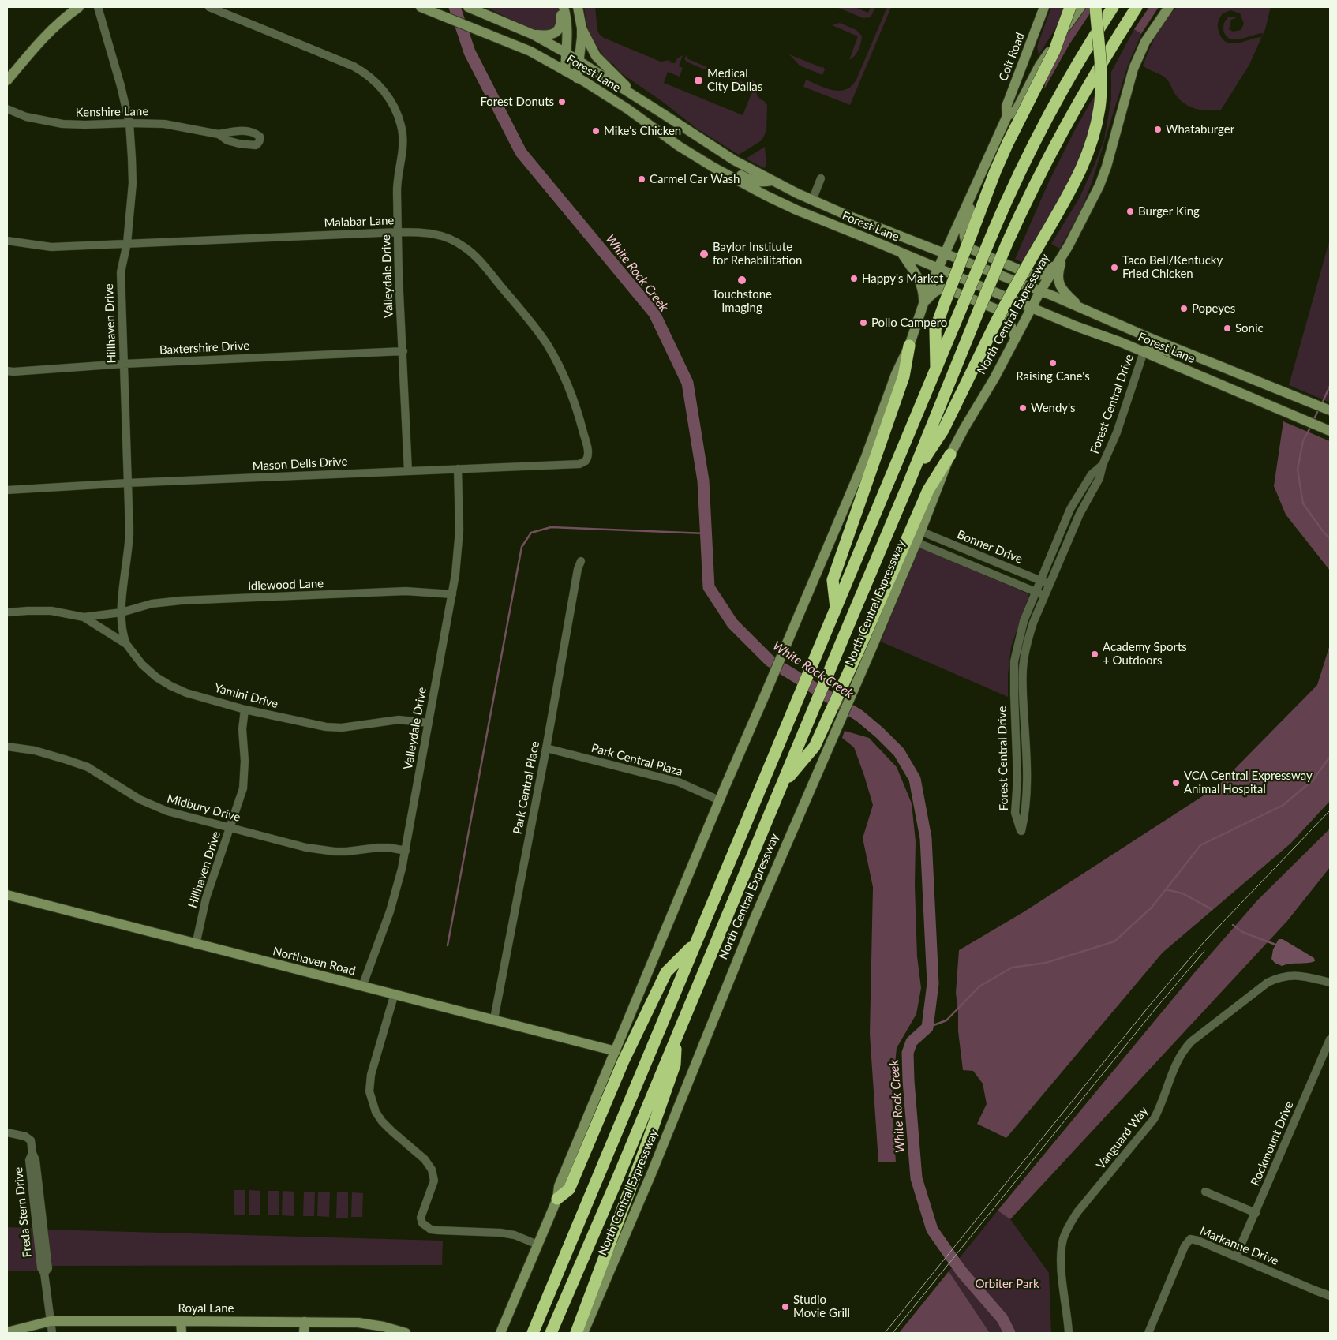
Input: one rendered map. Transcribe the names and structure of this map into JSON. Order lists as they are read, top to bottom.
{
  "streets": {
    "highway": ["North Central Expressway"],
    "main road": [
      "Coit Road",
      "Forest Lane",
      "Northaven Road",
      "Royal Lane"
    ],
    "street": [
      "Kenshire Lane",
      "Malabar Lane",
      "Valleydale Drive",
      "Hillhaven Drive",
      "Baxtershire Drive",
      "Forest Central Drive",
      "Mason Dells Drive",
      "Bonner Drive",
      "Idlewood Lane",
      "Yamini Drive",
      "Park Central Plaza",
      "Park Central Place",
      "Midbury Drive",
      "Vanguard Way",
      "Rockmount Drive",
      "Freda Stern Drive",
      "Markanne Drive"
    ]
  },
  "crossings": [
    ["Forest Lane", "North Central Expressway"],
    ["Forest Lane", "Forest Central Drive"],
    ["Kenshire Lane", "Hillhaven Drive"],
    ["Malabar Lane", "Valleydale Drive"],
    ["Malabar Lane", "Hillhaven Drive"],
    ["Malabar Lane", "Mason Dells Drive"],
    ["Valleydale Drive", "Baxtershire Drive"],
    ["Valleydale Drive", "Mason Dells Drive"],
    ["Valleydale Drive", "Idlewood Lane"],
    ["Valleydale Drive", "Yamini Drive"],
    ["Valleydale Drive", "Midbury Drive"],
    ["Valleydale Drive", "Northaven Road"],
    ["North Central Expressway", "Bonner Drive"],
    ["Hillhaven Drive", "Baxtershire Drive"],
    ["Hillhaven Drive", "Mason Dells Drive"],
    ["Hillhaven Drive", "Idlewood Lane"],
    ["Hillhaven Drive", "Yamini Drive"],
    ["Hillhaven Drive", "Midbury Drive"],
    ["Hillhaven Drive", "Northaven Road"],
    ["Forest Central Drive", "Bonner Drive"],
    ["Idlewood Lane", "Yamini Drive"],
    ["Park Central Plaza", "Park Central Place"],
    ["Park Central Place", "Northaven Road"],
    ["Rockmount Drive", "Markanne Drive"],
    ["Freda Stern Drive", "Royal Lane"]
  ],
  "water": ["White Rock Creek"],
  "parks": ["Orbiter Park"],
  "places": [
    "Medical City Dallas",
    "Forest Donuts",
    "Whataburger",
    "Mike's Chicken",
    "Carmel Car Wash",
    "Burger King",
    "Baylor Institute for Rehabilitation",
    "Taco Bell/Kentucky Fried Chicken",
    "Happy's Market",
    "Touchstone Imaging",
    "Popeyes",
    "Pollo Campero",
    "Sonic",
    "Raising Cane's",
    "Wendy's",
    "Academy Sports + Outdoors",
    "VCA Central Expressway Animal Hospital",
    "Studio Movie Grill"
  ]
}
